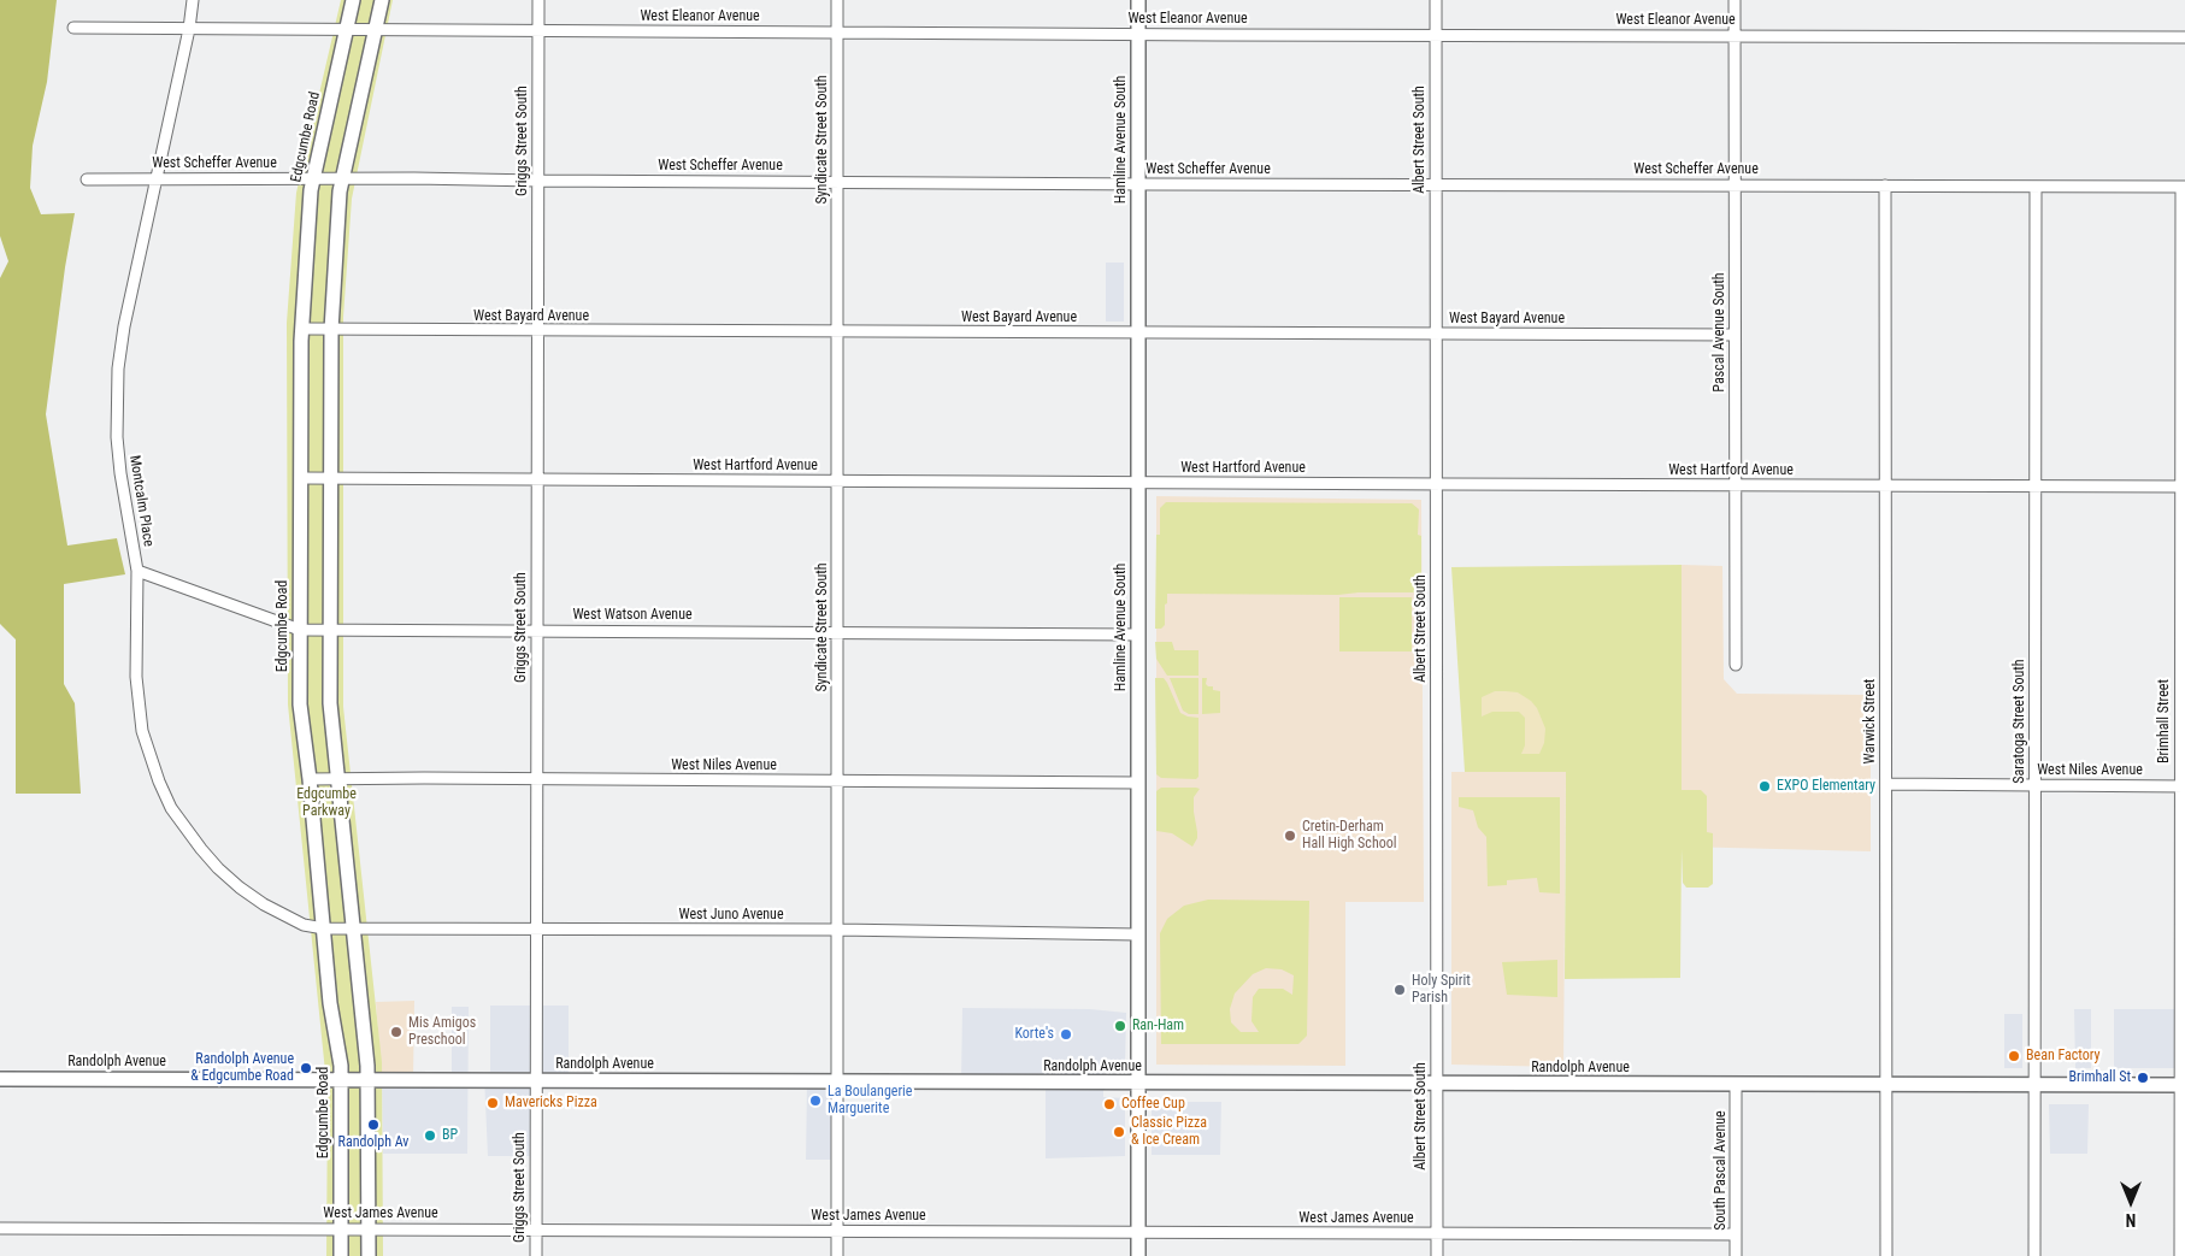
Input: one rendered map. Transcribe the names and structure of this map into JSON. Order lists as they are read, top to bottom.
{
  "streets": {
    "street": [
      "West Eleanor Avenue",
      "Edgcumbe Road",
      "Syndicate Street South",
      "Hamline Avenue South",
      "Albert Street South",
      "Griggs Street South",
      "West Scheffer Avenue",
      "West Bayard Avenue",
      "Pascal Avenue South",
      "West Hartford Avenue",
      "Montcalm Place",
      "West Watson Avenue",
      "Warwick Street",
      "Saratoga Street South",
      "Brimhall Street",
      "West Niles Avenue",
      "West Juno Avenue",
      "Randolph Avenue",
      "South Pascal Avenue",
      "West James Avenue"
    ]
  },
  "crossings": [
    ["West Eleanor Avenue", "Edgcumbe Road"],
    ["West Eleanor Avenue", "Syndicate Street South"],
    ["West Eleanor Avenue", "Hamline Avenue South"],
    ["West Eleanor Avenue", "Albert Street South"],
    ["West Eleanor Avenue", "Griggs Street South"],
    ["West Eleanor Avenue", "Pascal Avenue South"],
    ["West Eleanor Avenue", "Montcalm Place"],
    ["Edgcumbe Road", "West Scheffer Avenue"],
    ["Edgcumbe Road", "West Bayard Avenue"],
    ["Edgcumbe Road", "West Hartford Avenue"],
    ["Edgcumbe Road", "Montcalm Place"],
    ["Edgcumbe Road", "West Watson Avenue"],
    ["Edgcumbe Road", "West Niles Avenue"],
    ["Edgcumbe Road", "West Juno Avenue"],
    ["Edgcumbe Road", "Randolph Avenue"],
    ["Edgcumbe Road", "West James Avenue"],
    ["Syndicate Street South", "West Scheffer Avenue"],
    ["Syndicate Street South", "West Bayard Avenue"],
    ["Syndicate Street South", "West Hartford Avenue"],
    ["Syndicate Street South", "West Watson Avenue"],
    ["Syndicate Street South", "West Niles Avenue"],
    ["Syndicate Street South", "West Juno Avenue"],
    ["Syndicate Street South", "Randolph Avenue"],
    ["Syndicate Street South", "West James Avenue"],
    ["Hamline Avenue South", "West Scheffer Avenue"],
    ["Hamline Avenue South", "West Bayard Avenue"],
    ["Hamline Avenue South", "West Hartford Avenue"],
    ["Hamline Avenue South", "West Watson Avenue"],
    ["Hamline Avenue South", "West Niles Avenue"],
    ["Hamline Avenue South", "West Juno Avenue"],
    ["Hamline Avenue South", "Randolph Avenue"],
    ["Hamline Avenue South", "West James Avenue"],
    ["Albert Street South", "West Scheffer Avenue"],
    ["Albert Street South", "West Bayard Avenue"],
    ["Albert Street South", "West Hartford Avenue"],
    ["Albert Street South", "Randolph Avenue"],
    ["Albert Street South", "West James Avenue"],
    ["Griggs Street South", "West Scheffer Avenue"],
    ["Griggs Street South", "West Bayard Avenue"],
    ["Griggs Street South", "West Hartford Avenue"],
    ["Griggs Street South", "West Watson Avenue"],
    ["Griggs Street South", "West Niles Avenue"],
    ["Griggs Street South", "West Juno Avenue"],
    ["Griggs Street South", "Randolph Avenue"],
    ["Griggs Street South", "West James Avenue"],
    ["West Scheffer Avenue", "Pascal Avenue South"],
    ["West Scheffer Avenue", "Montcalm Place"],
    ["West Scheffer Avenue", "Warwick Street"],
    ["West Scheffer Avenue", "Saratoga Street South"],
    ["West Scheffer Avenue", "Brimhall Street"],
    ["West Bayard Avenue", "Pascal Avenue South"],
    ["Pascal Avenue South", "West Hartford Avenue"],
    ["West Hartford Avenue", "Warwick Street"],
    ["West Hartford Avenue", "Saratoga Street South"],
    ["West Hartford Avenue", "Brimhall Street"],
    ["Montcalm Place", "West Watson Avenue"],
    ["Montcalm Place", "West Juno Avenue"],
    ["Warwick Street", "West Niles Avenue"],
    ["Warwick Street", "Randolph Avenue"],
    ["Saratoga Street South", "West Niles Avenue"],
    ["Saratoga Street South", "Randolph Avenue"],
    ["Brimhall Street", "West Niles Avenue"],
    ["Brimhall Street", "Randolph Avenue"],
    ["Randolph Avenue", "South Pascal Avenue"],
    ["South Pascal Avenue", "West James Avenue"]
  ],
  "parks": ["Edgcumbe Parkway"],
  "places": [
    "EXPO Elementary",
    "Cretin-Derham Hall High School",
    "Holy Spirit Parish",
    "Ran-Ham",
    "Mis Amigos Preschool",
    "Korte's",
    "Bean Factory",
    "Randolph Avenue & Edgcumbe Road",
    "Brimhall St",
    "La Boulangerie Marguerite",
    "Mavericks Pizza",
    "Coffee Cup",
    "Randolph Av",
    "Classic Pizza & Ice Cream",
    "BP"
  ],
  "north": "bottom"
}
